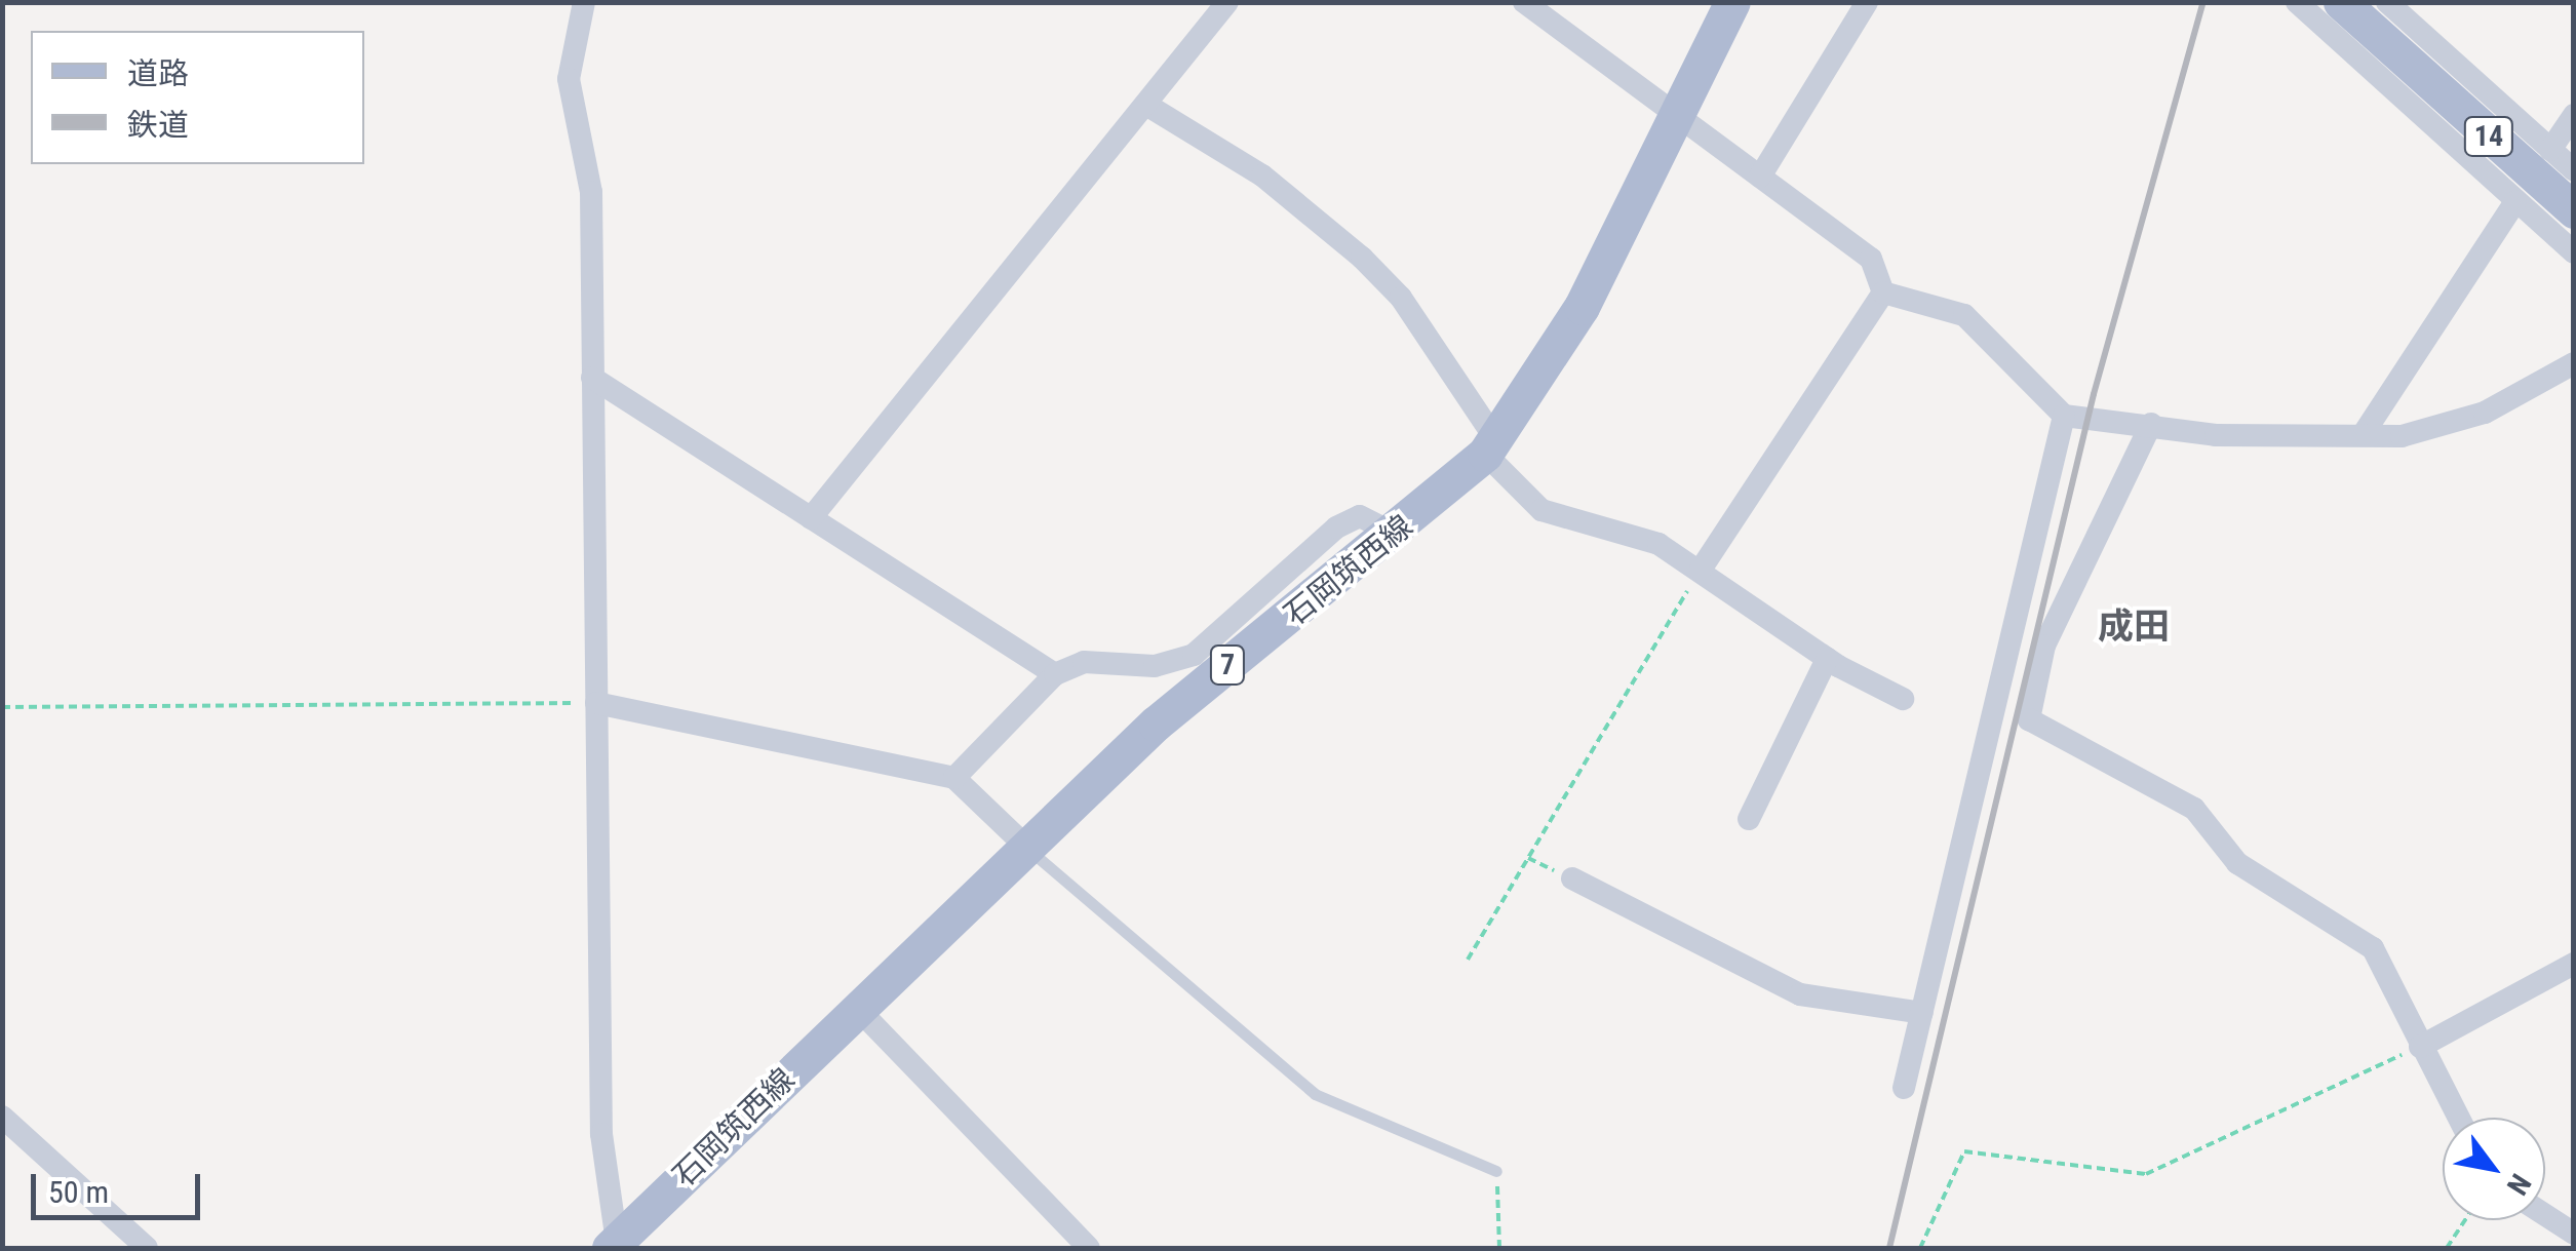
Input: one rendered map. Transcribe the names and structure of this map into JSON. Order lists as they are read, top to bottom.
{
  "streets": {
    "main road": ["14", "石岡筑西線", "7"]
  },
  "districts": ["成田"],
  "legend": ["道路", "鉄道"],
  "scale_bar": "50 m",
  "north": "bottom right"
}
